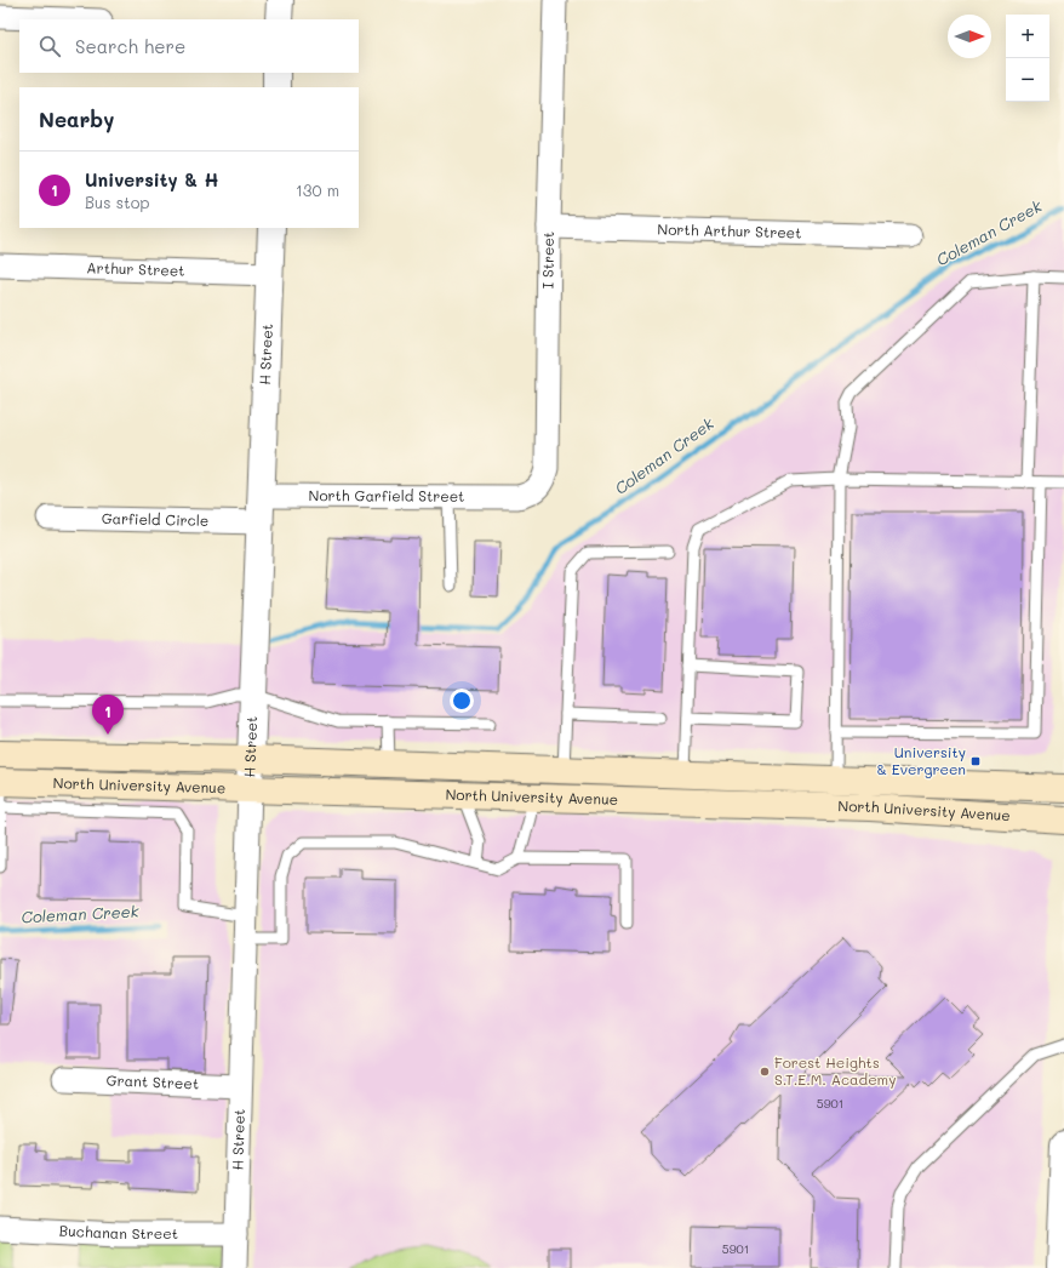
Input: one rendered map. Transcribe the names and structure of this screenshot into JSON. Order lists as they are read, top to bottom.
{
  "streets": {
    "main road": ["North University Avenue"],
    "street": [
      "North Arthur Street",
      "I Street",
      "Arthur Street",
      "H Street",
      "North Garfield Street",
      "Garfield Circle",
      "Grant Street",
      "Buchanan Street"
    ]
  },
  "crossings": [
    ["North Arthur Street", "I Street"],
    ["I Street", "North Garfield Street"],
    ["Arthur Street", "H Street"],
    ["H Street", "North Garfield Street"],
    ["H Street", "Garfield Circle"],
    ["H Street", "North University Avenue"],
    ["H Street", "Grant Street"],
    ["H Street", "Buchanan Street"]
  ],
  "water": ["Coleman Creek"],
  "places": {
    "transit": ["University & Evergreen"],
    "other": ["Forest Heights S.T.E.M. Academy"]
  },
  "house_numbers": ["5901", "5901"],
  "north": "right",
  "page": {
    "map_buttons": ["+", "−"],
    "search": "Search here",
    "heading": "Nearby",
    "list": [
      {
        "mark": "1",
        "name": "University & H",
        "note": "Bus stop",
        "value": "130 m"
      }
    ],
    "pins": "1"
  }
}
